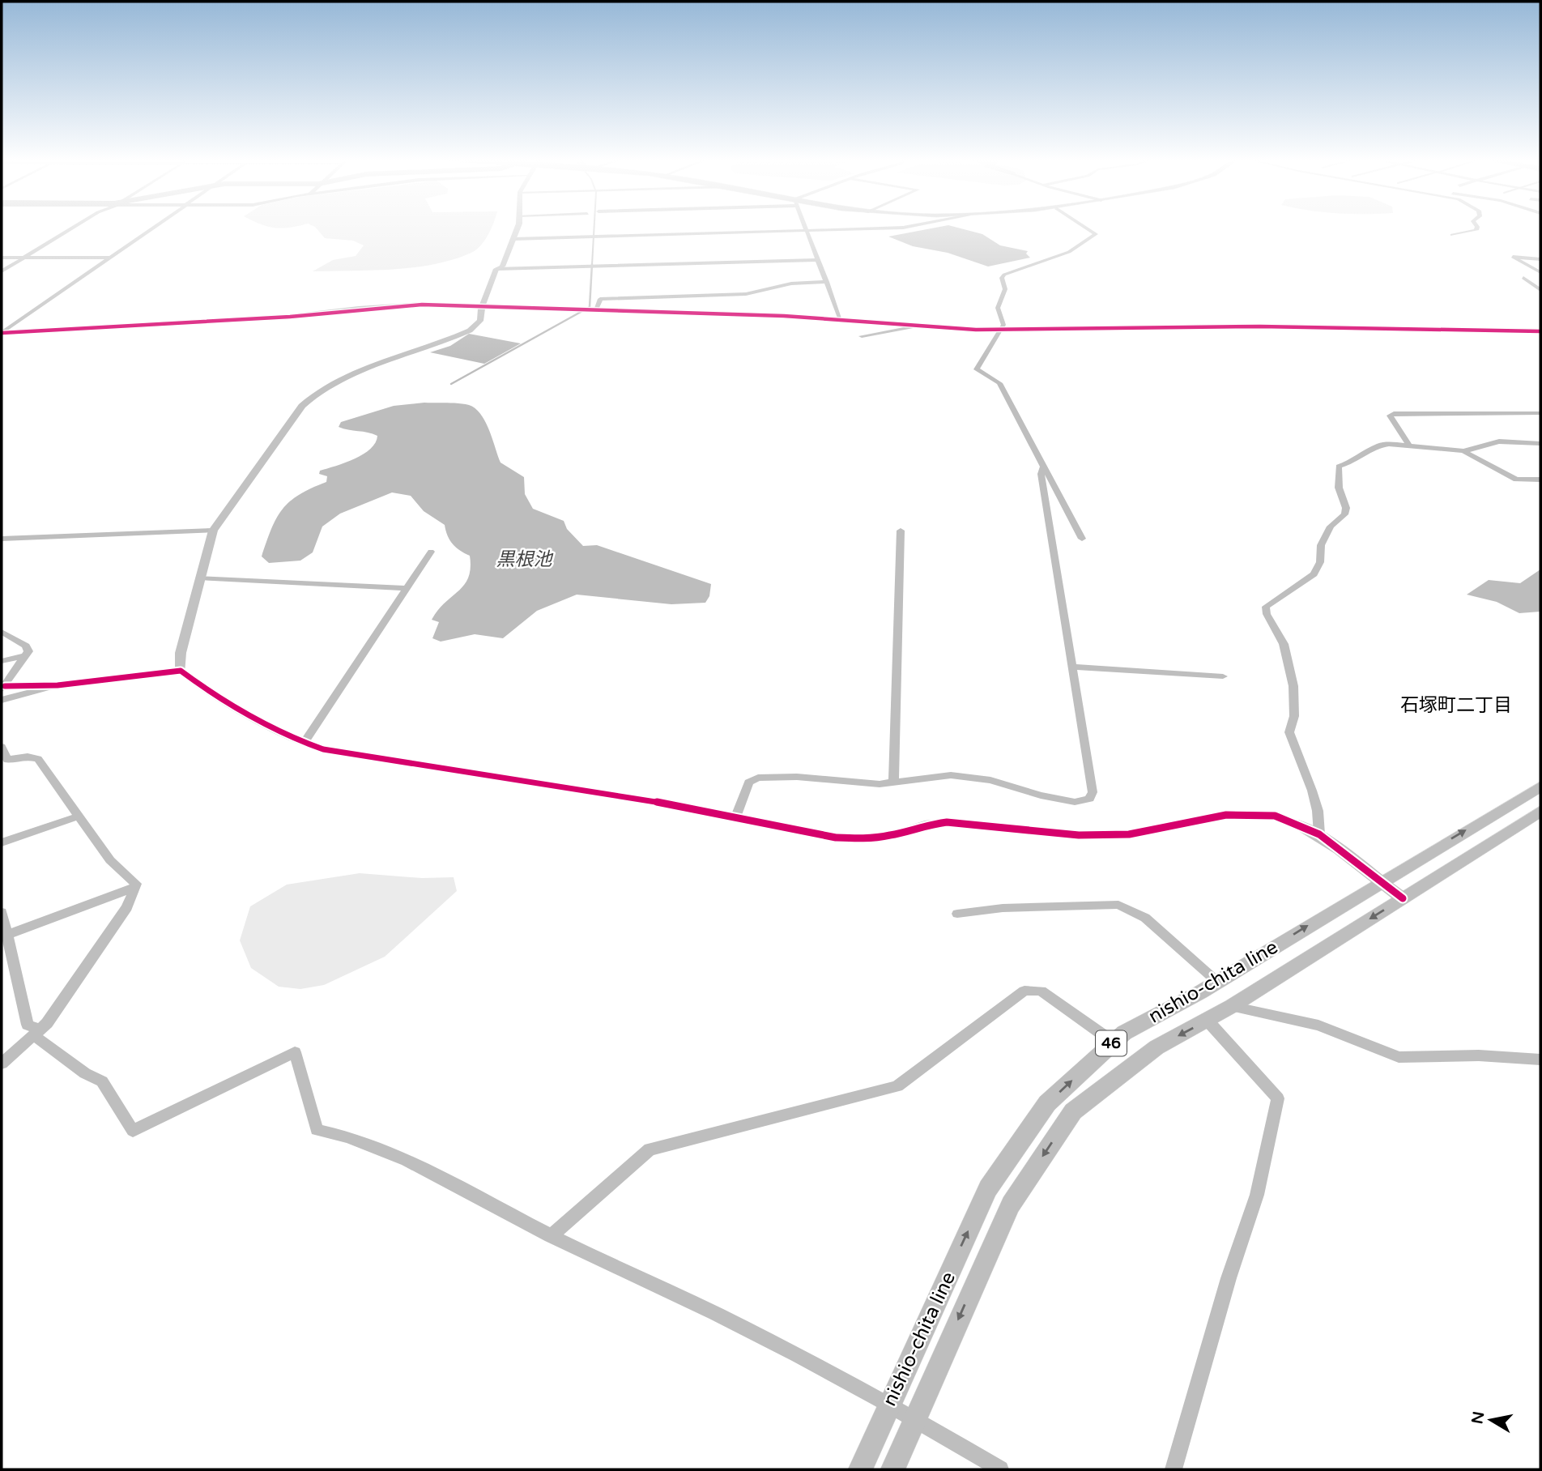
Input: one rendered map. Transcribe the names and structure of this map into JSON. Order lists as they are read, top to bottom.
{
  "streets": {
    "main road": ["nishio-chita line", "46"]
  },
  "districts": ["石塚町二丁目"],
  "water": ["黒根池"],
  "north": "left"
}
